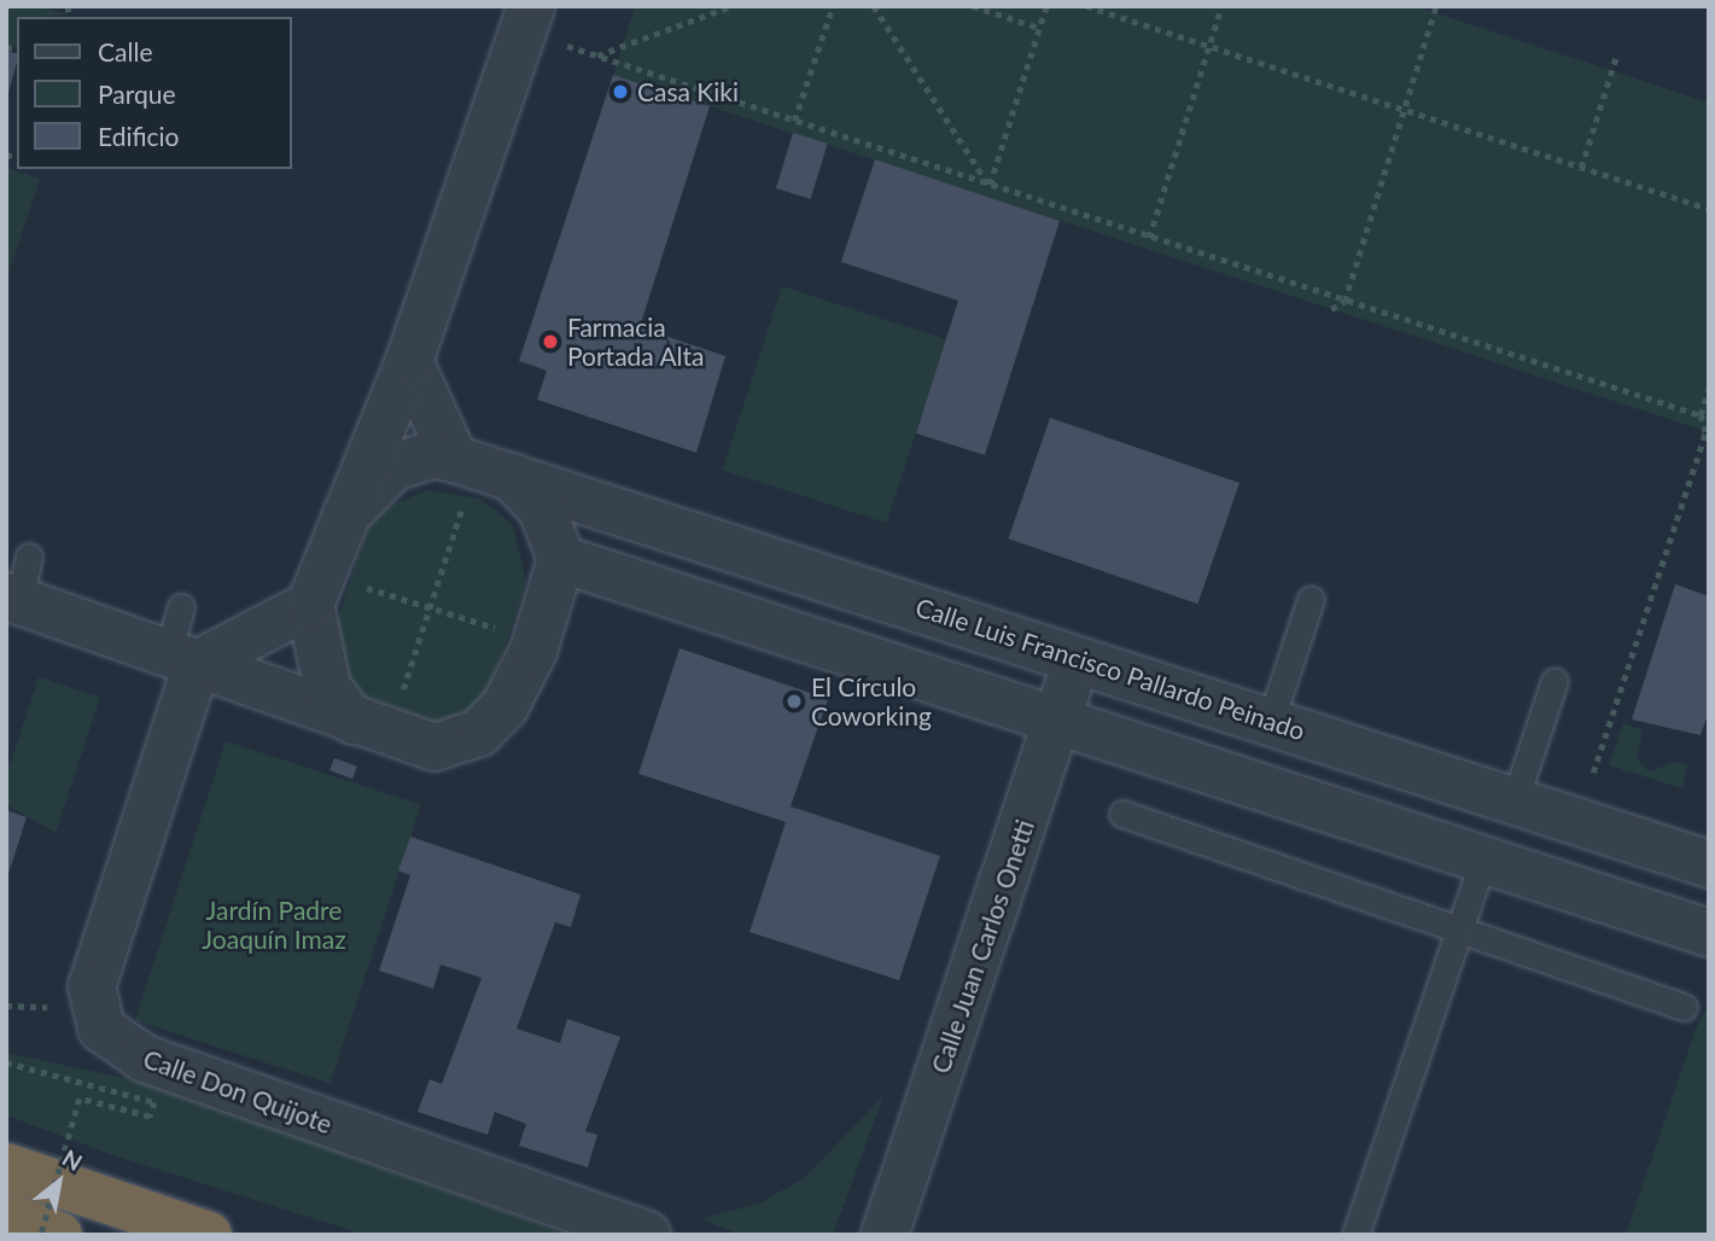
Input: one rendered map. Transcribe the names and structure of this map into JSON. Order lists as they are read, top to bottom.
{
  "streets": {
    "street": ["Calle Luis Francisco Pallardo Peinado", "Calle Juan Carlos Onetti", "Calle Don Quijote"]
  },
  "crossings": [
    ["Calle Luis Francisco Pallardo Peinado", "Calle Juan Carlos Onetti"]
  ],
  "parks": ["Jardín Padre Joaquín Imaz"],
  "places": ["Casa Kiki", "Farmacia Portada Alta", "El Círculo Coworking"],
  "legend": ["Calle", "Parque", "Edificio"],
  "north": "top right"
}
